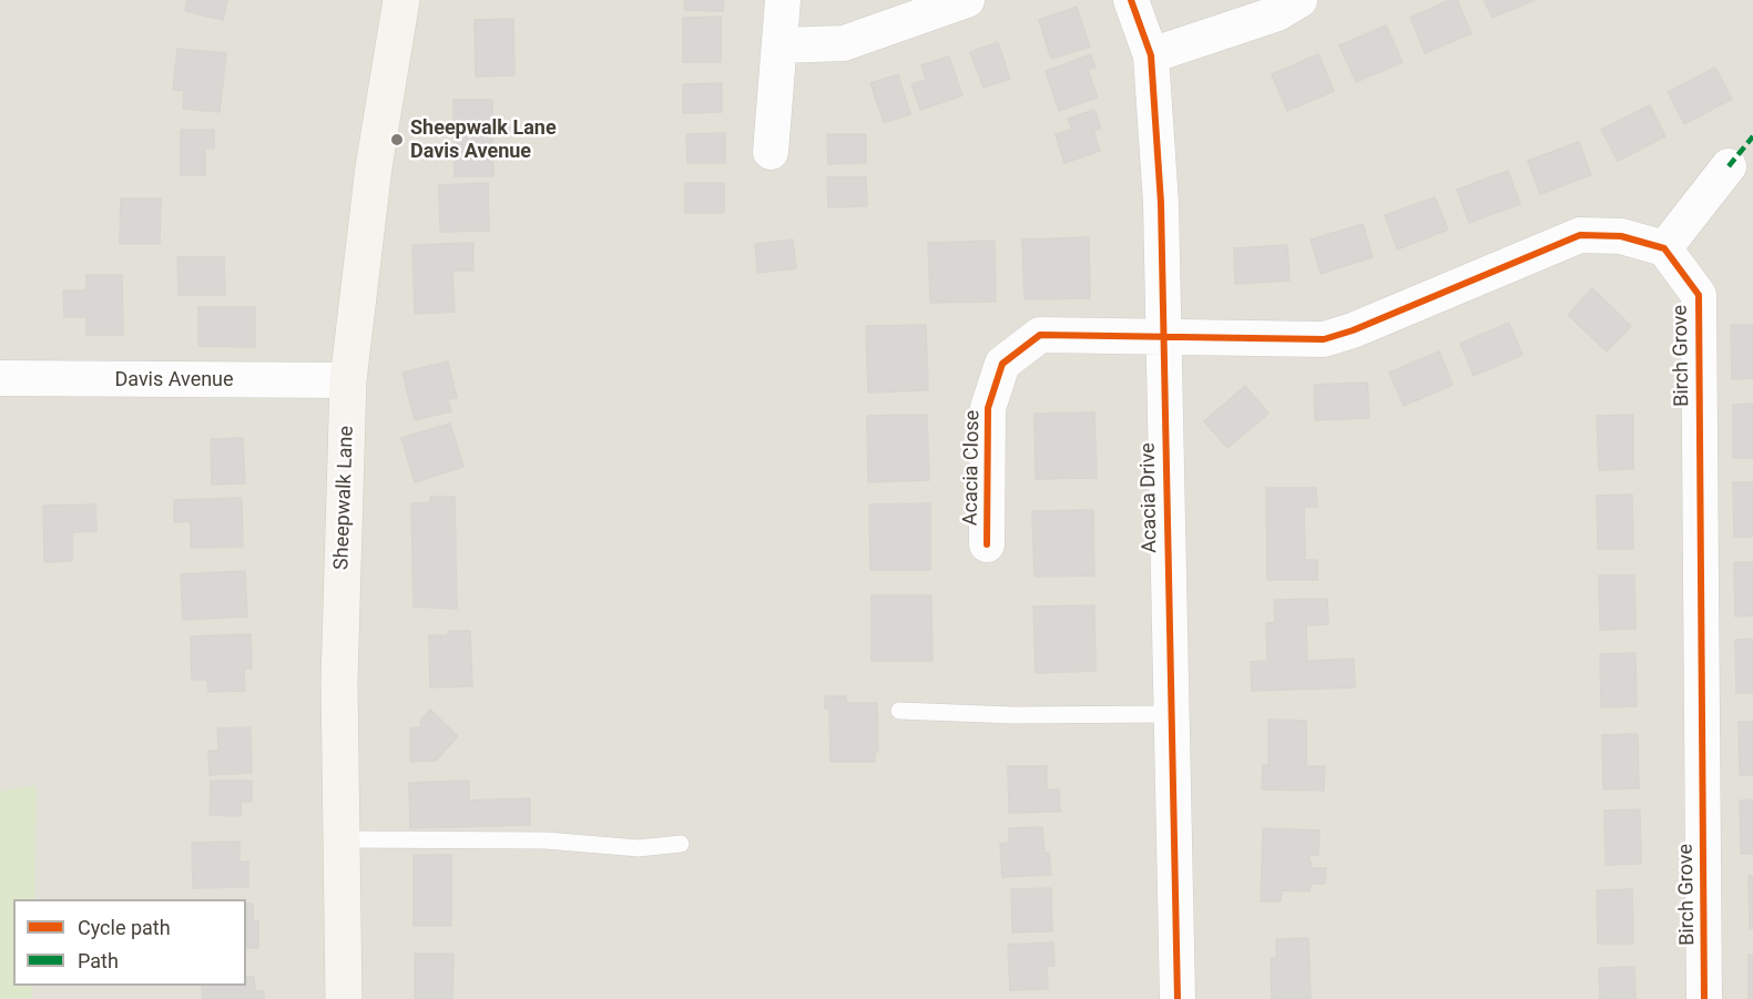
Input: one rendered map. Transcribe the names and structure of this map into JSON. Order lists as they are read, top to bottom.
{
  "streets": {
    "main road": ["Sheepwalk Lane"],
    "street": [
      "Birch Grove",
      "Davis Avenue",
      "Acacia Close",
      "Acacia Drive"
    ]
  },
  "crossings": [
    ["Davis Avenue", "Sheepwalk Lane"],
    ["Acacia Close", "Acacia Drive"]
  ],
  "places": ["Sheepwalk Lane Davis Avenue"],
  "legend": ["Cycle path", "Path"]
}
